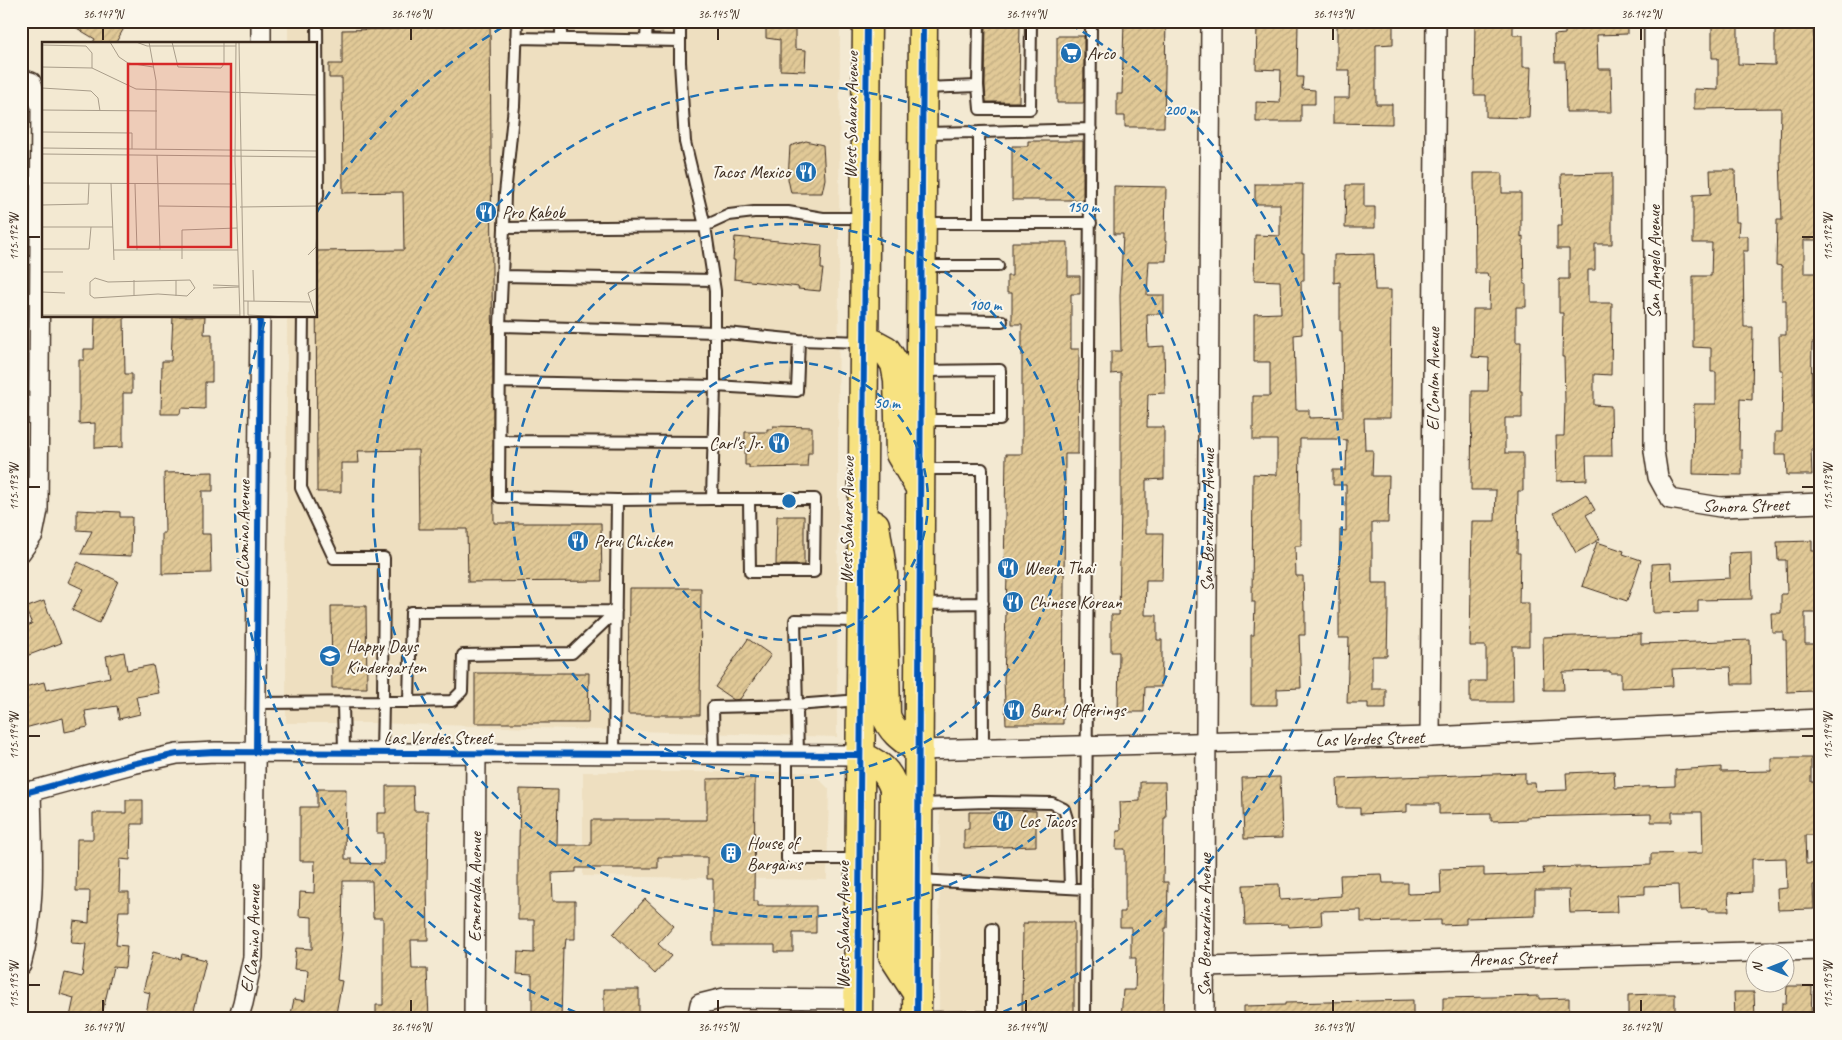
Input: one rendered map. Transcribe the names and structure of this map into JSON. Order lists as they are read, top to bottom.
{
  "streets": {
    "main road": ["West Sahara Avenue"],
    "street": [
      "San Angelo Avenue",
      "El Conlon Avenue",
      "Sonora Street",
      "San Bernardino Avenue",
      "El Camino Avenue",
      "Las Verdes Street",
      "Esmeralda Avenue",
      "Arenas Street"
    ]
  },
  "crossings": [
    ["West Sahara Avenue", "Las Verdes Street"],
    ["San Angelo Avenue", "Sonora Street"],
    ["El Conlon Avenue", "Las Verdes Street"],
    ["San Bernardino Avenue", "Las Verdes Street"],
    ["San Bernardino Avenue", "Arenas Street"],
    ["El Camino Avenue", "Las Verdes Street"],
    ["Las Verdes Street", "Esmeralda Avenue"]
  ],
  "places": {
    "supermarket": ["Arco"],
    "restaurant": [
      "Tacos Mexico",
      "Pro Kabob",
      "Carl's Jr.",
      "Peru Chicken",
      "Weera Thai",
      "Chinese Korean",
      "Burnt Offerings",
      "Los Tacos"
    ],
    "school or university": ["Happy Days Kindergarten"],
    "building": ["House of Bargains"]
  },
  "north": "left",
  "coordinates": [
    "36.147°N",
    "36.146°N",
    "36.145°N",
    "36.144°N",
    "36.143°N",
    "36.142°N",
    "115.192°W",
    "115.193°W",
    "115.194°W",
    "115.195°W"
  ],
  "rings": [
    "200 m",
    "150 m",
    "100 m",
    "50 m"
  ]
}
